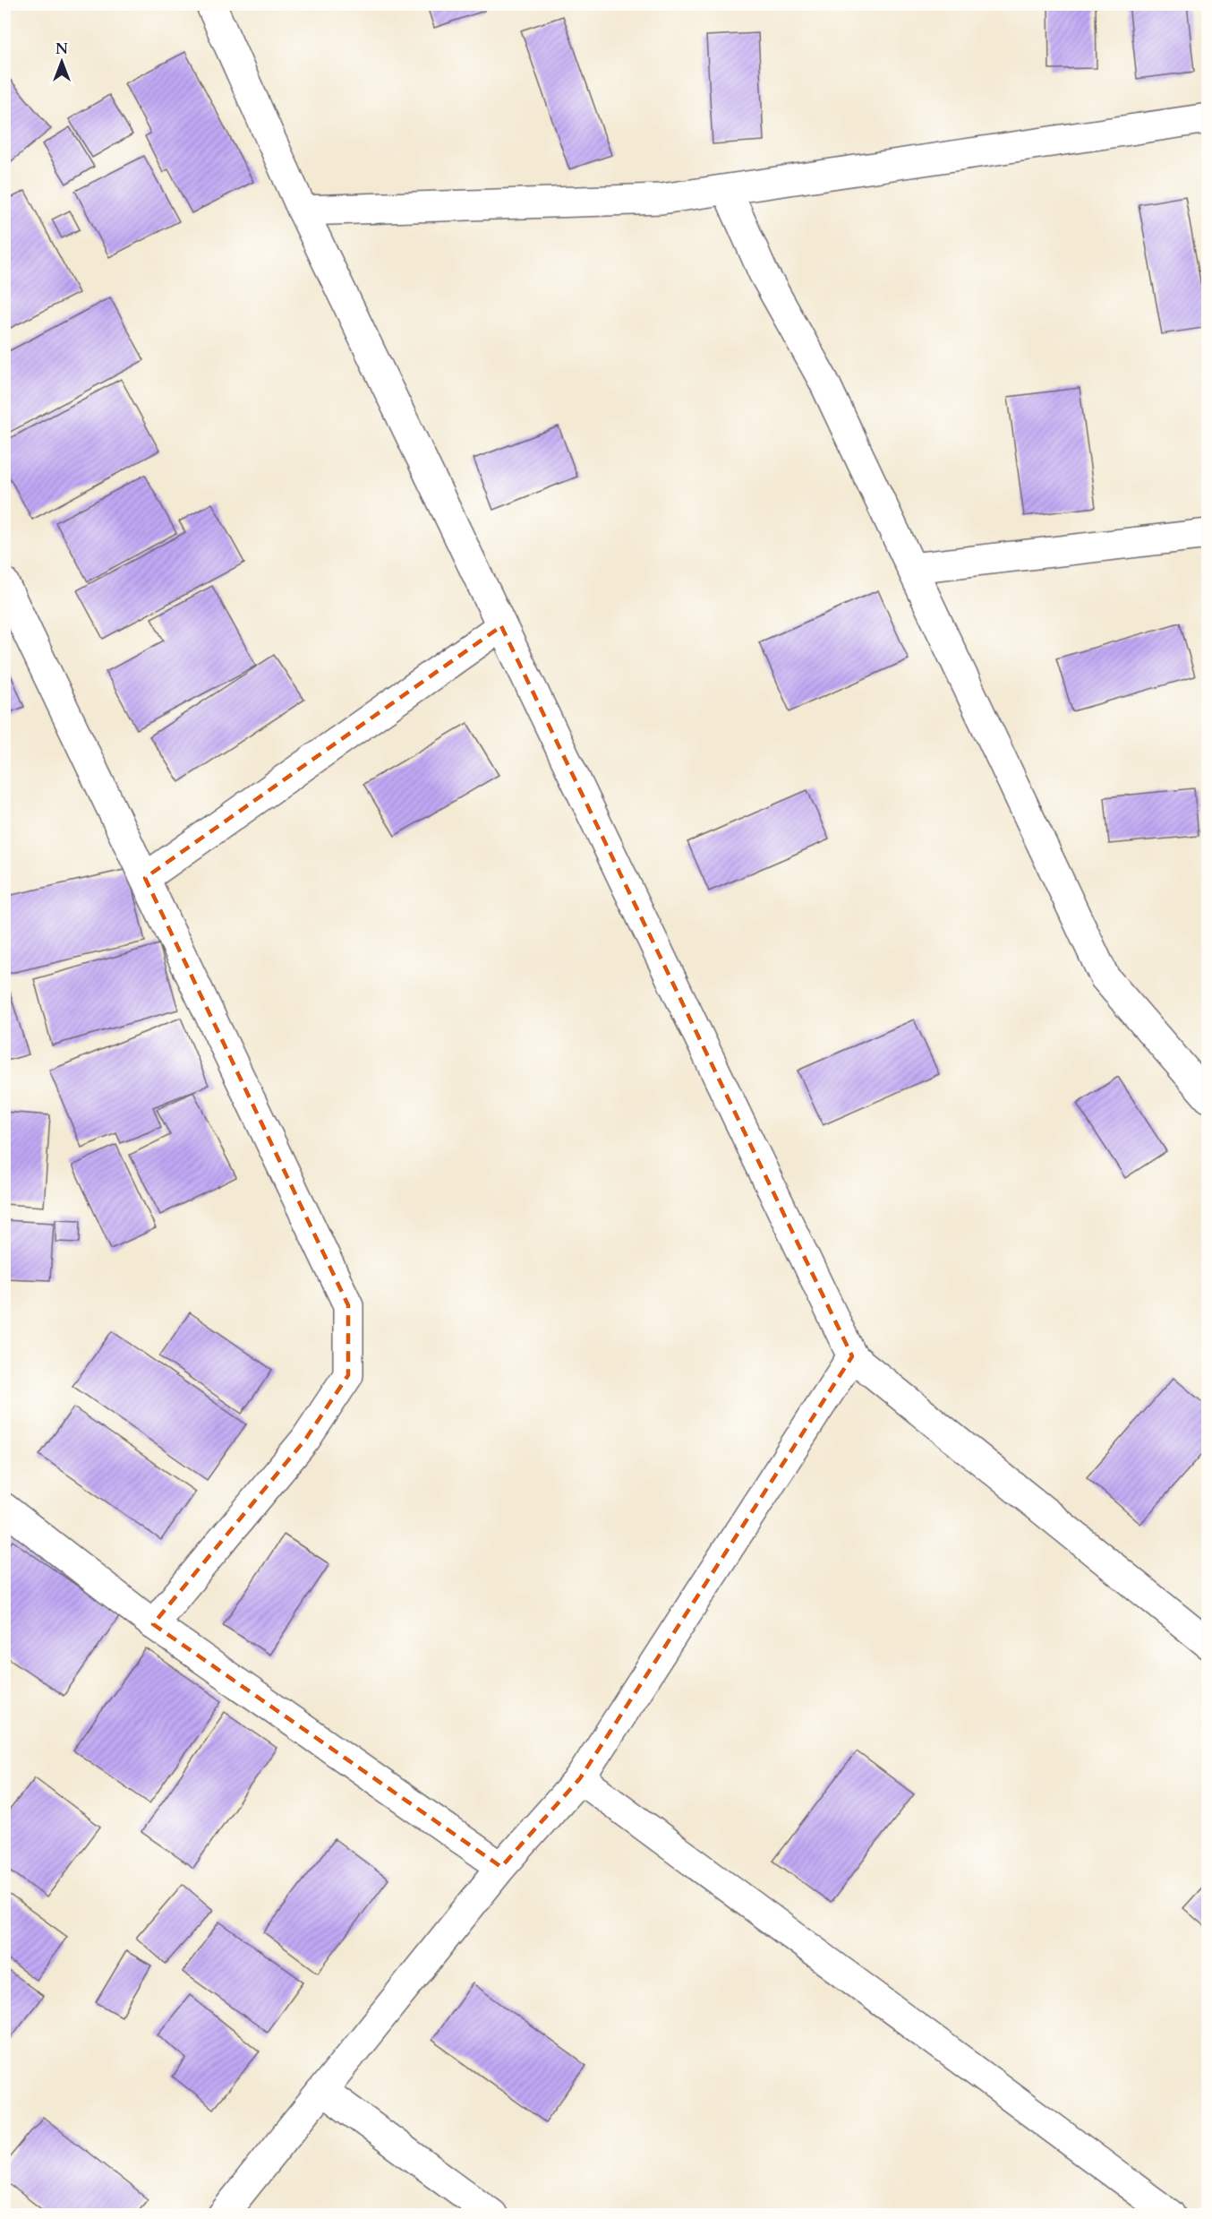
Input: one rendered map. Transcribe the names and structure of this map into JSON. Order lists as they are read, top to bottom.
{
  "north": "top"
}
